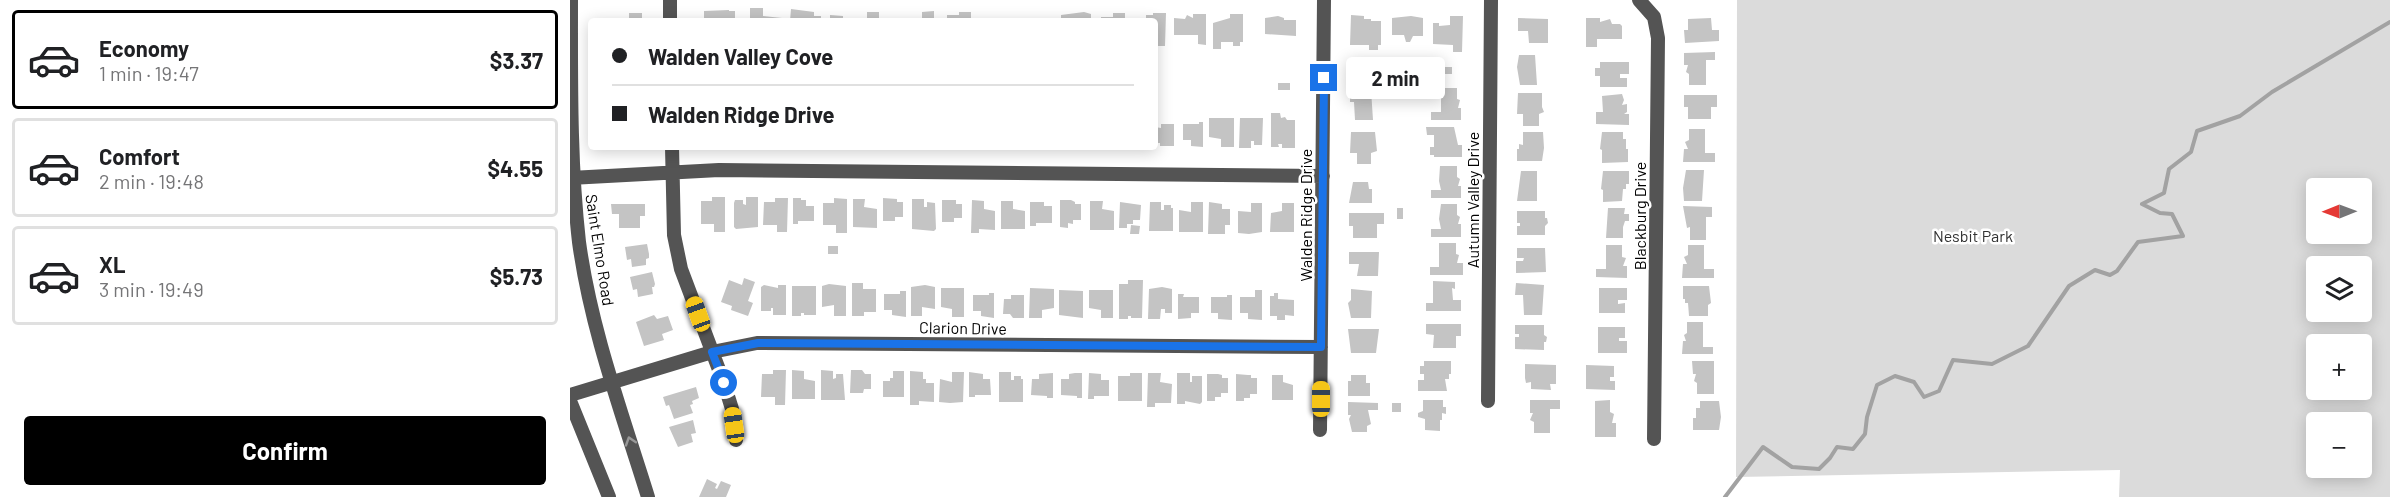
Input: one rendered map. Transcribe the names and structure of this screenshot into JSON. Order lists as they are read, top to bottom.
{
  "streets": {
    "street": [
      "Autumn Valley Drive",
      "Walden Ridge Drive",
      "Blackburg Drive",
      "Saint Elmo Road",
      "Clarion Drive"
    ]
  },
  "crossings": [
    ["Walden Ridge Drive", "Clarion Drive"],
    ["Saint Elmo Road", "Clarion Drive"]
  ],
  "parks": ["Nesbit Park"],
  "north": "left",
  "page": {
    "list": [
      {
        "name": "Economy",
        "note": "1 min · 19:47",
        "value": "$3.37"
      },
      {
        "name": "Comfort",
        "note": "2 min · 19:48",
        "value": "$4.55"
      },
      {
        "name": "XL",
        "note": "3 min · 19:49",
        "value": "$5.73"
      }
    ],
    "banner": ["Walden Valley Cove", "Walden Ridge Drive"],
    "bubble": "2 min",
    "map_buttons": ["+", "−"],
    "buttons": "Confirm"
  }
}
